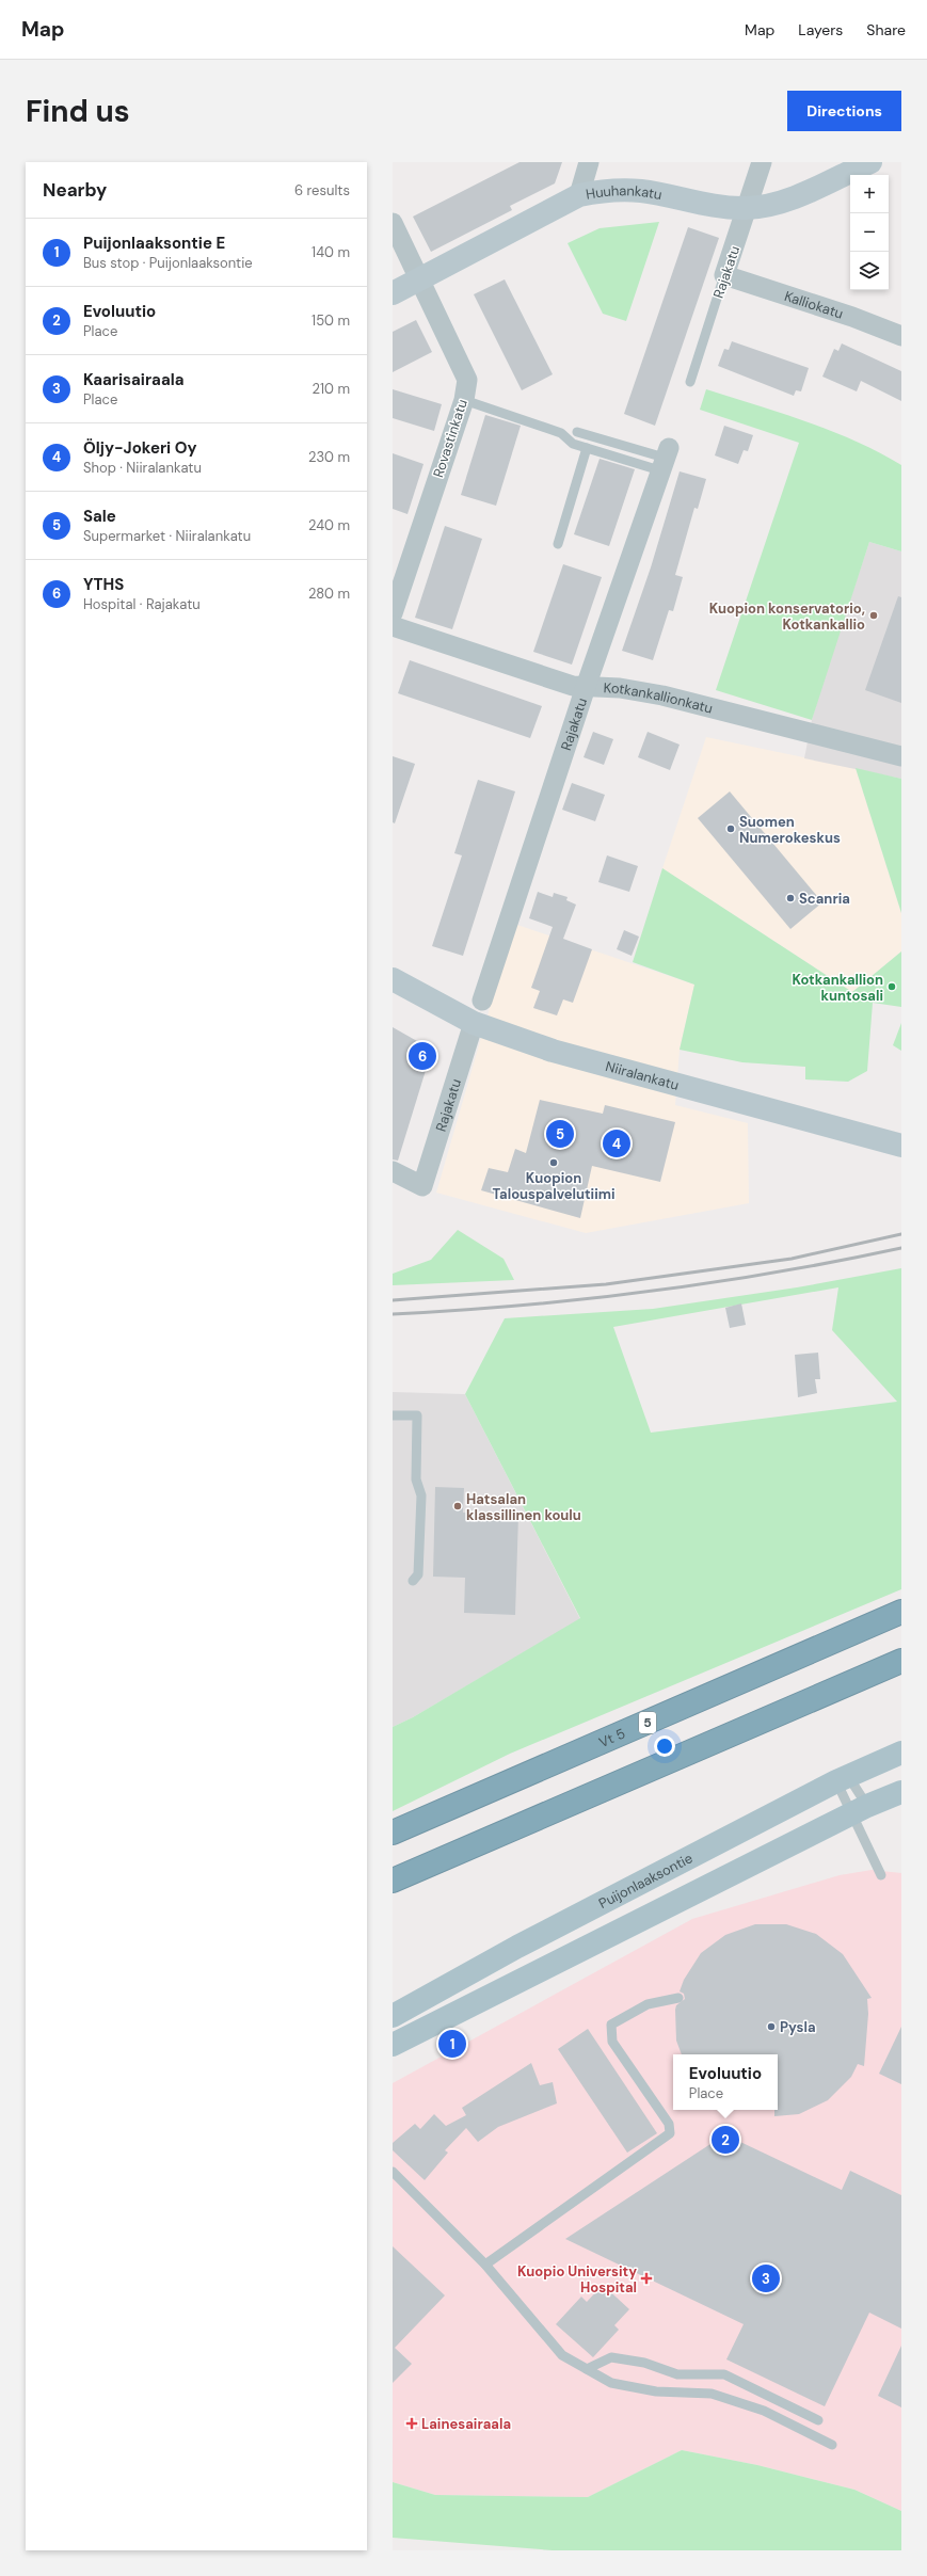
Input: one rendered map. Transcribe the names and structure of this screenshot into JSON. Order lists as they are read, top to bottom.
{
  "streets": {
    "highway": ["5", "Vt 5"],
    "main road": ["Huuhankatu", "Niiralankatu", "Puijonlaaksontie"],
    "street": [
      "Rajakatu",
      "Kalliokatu",
      "Rovastinkatu",
      "Kotkankallionkatu"
    ]
  },
  "crossings": [
    ["Huuhankatu", "Rajakatu"],
    ["Huuhankatu", "Rovastinkatu"],
    ["Rajakatu", "Kalliokatu"],
    ["Rajakatu", "Kotkankallionkatu"],
    ["Rajakatu", "Niiralankatu"]
  ],
  "places": {
    "other": [
      "Kuopion konservatorio, Kotkankallio",
      "Suomen Numerokeskus",
      "Scanria",
      "Kotkankallion kuntosali",
      "Kuopion Talouspalvelutiimi",
      "Hatsalan klassillinen koulu",
      "Pysla"
    ],
    "health": ["Kuopio University Hospital", "Lainesairaala"]
  },
  "page": {
    "header": "Map",
    "nav": ["Map", "Layers", "Share"],
    "buttons": "Directions",
    "title": "Find us",
    "heading": ["Nearby", "6 results"],
    "map_buttons": ["+", "−"],
    "list": [
      {
        "mark": "1",
        "name": "Puijonlaaksontie E",
        "note": "Bus stop · Puijonlaaksontie",
        "value": "140 m"
      },
      {
        "mark": "2",
        "name": "Evoluutio",
        "note": "Place",
        "value": "150 m"
      },
      {
        "mark": "3",
        "name": "Kaarisairaala",
        "note": "Place",
        "value": "210 m"
      },
      {
        "mark": "4",
        "name": "Öljy-Jokeri Oy",
        "note": "Shop · Niiralankatu",
        "value": "230 m"
      },
      {
        "mark": "5",
        "name": "Sale",
        "note": "Supermarket · Niiralankatu",
        "value": "240 m"
      },
      {
        "mark": "6",
        "name": "YTHS",
        "note": "Hospital · Rajakatu",
        "value": "280 m"
      }
    ],
    "pins": [
      "6",
      "5",
      "4",
      "1",
      "2",
      "3"
    ],
    "popup": ["Evoluutio", "Place"]
  }
}
